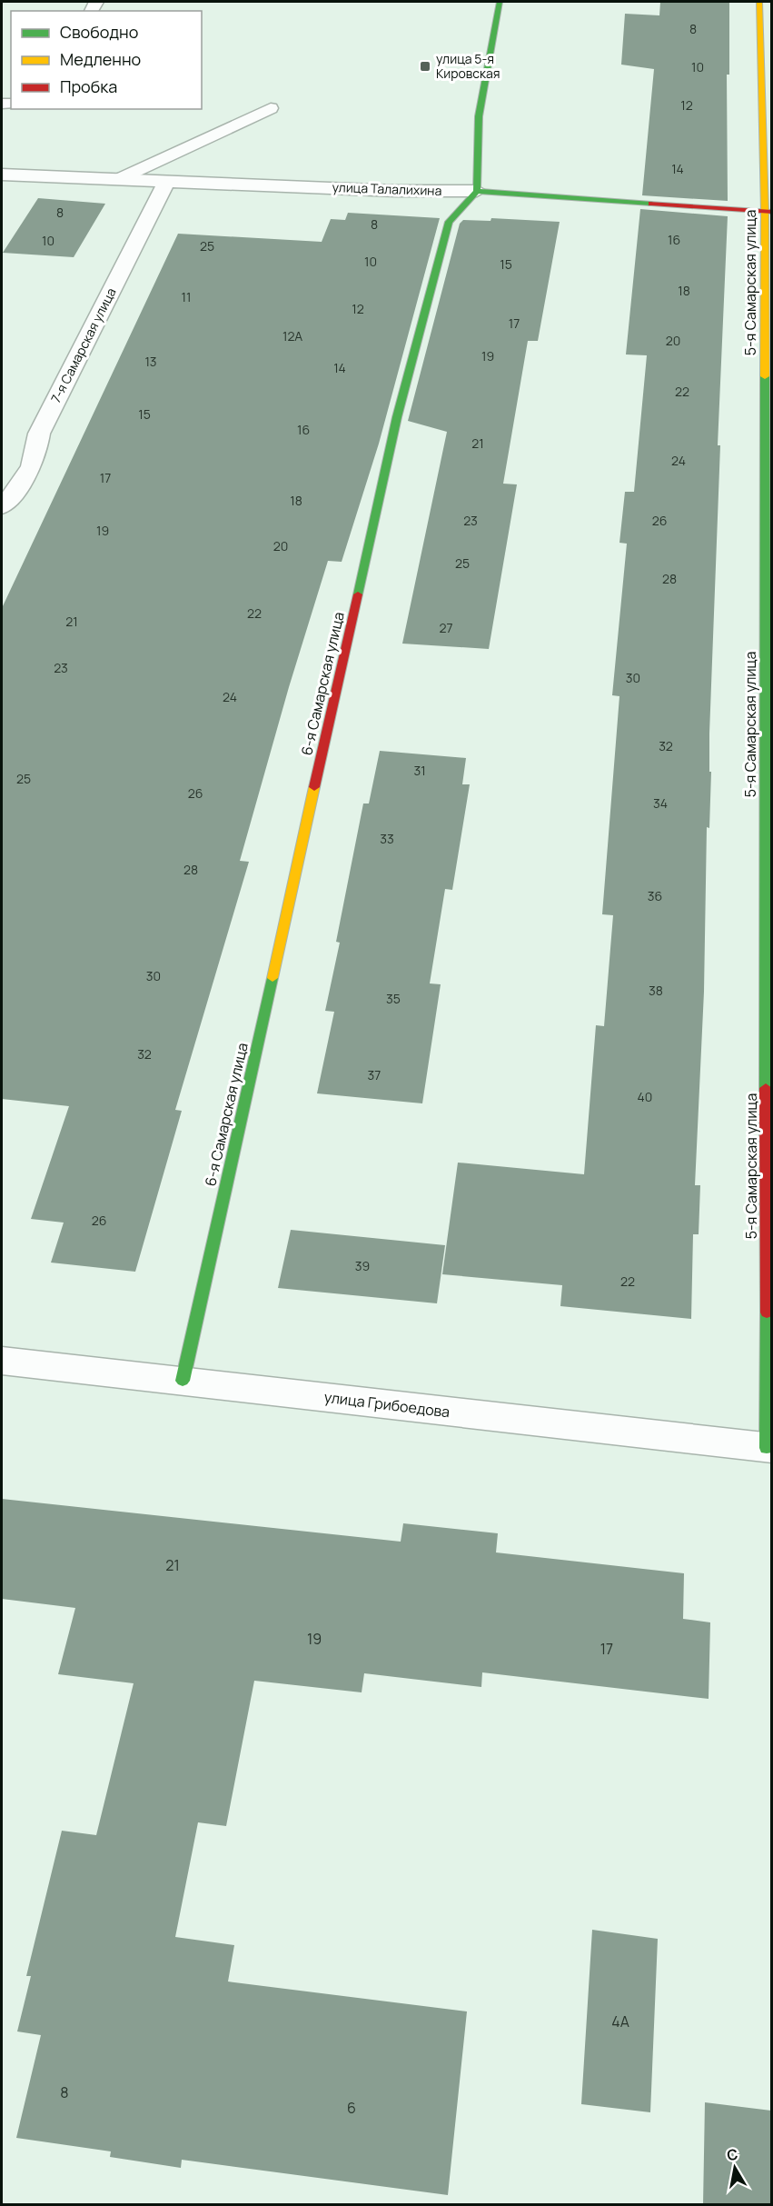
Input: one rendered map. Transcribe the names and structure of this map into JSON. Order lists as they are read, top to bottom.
{
  "streets": {
    "street": [
      "улица Талалихина",
      "5-я Самарская улица",
      "7-я Самарская улица",
      "6-я Самарская улица",
      "улица Грибоедова"
    ]
  },
  "crossings": [
    ["улица Талалихина", "5-я Самарская улица"],
    ["улица Талалихина", "7-я Самарская улица"],
    ["улица Талалихина", "6-я Самарская улица"],
    ["5-я Самарская улица", "улица Грибоедова"],
    ["6-я Самарская улица", "улица Грибоедова"]
  ],
  "places": {
    "transit": ["улица 5-я Кировская"]
  },
  "house_numbers": [
    "8",
    "10",
    "12",
    "14",
    "8",
    "8",
    "16",
    "10",
    "25",
    "10",
    "15",
    "18",
    "11",
    "12",
    "17",
    "12А",
    "20",
    "19",
    "13",
    "14",
    "22",
    "15",
    "16",
    "21",
    "24",
    "17",
    "18",
    "23",
    "26",
    "19",
    "20",
    "25",
    "28",
    "22",
    "21",
    "27",
    "23",
    "30",
    "24",
    "32",
    "31",
    "25",
    "26",
    "34",
    "33",
    "28",
    "36",
    "30",
    "38",
    "35",
    "32",
    "37",
    "40",
    "26",
    "39",
    "22",
    "21",
    "19",
    "17",
    "4А",
    "8",
    "6"
  ],
  "legend": ["Свободно", "Медленно", "Пробка"],
  "north": "top"
}
